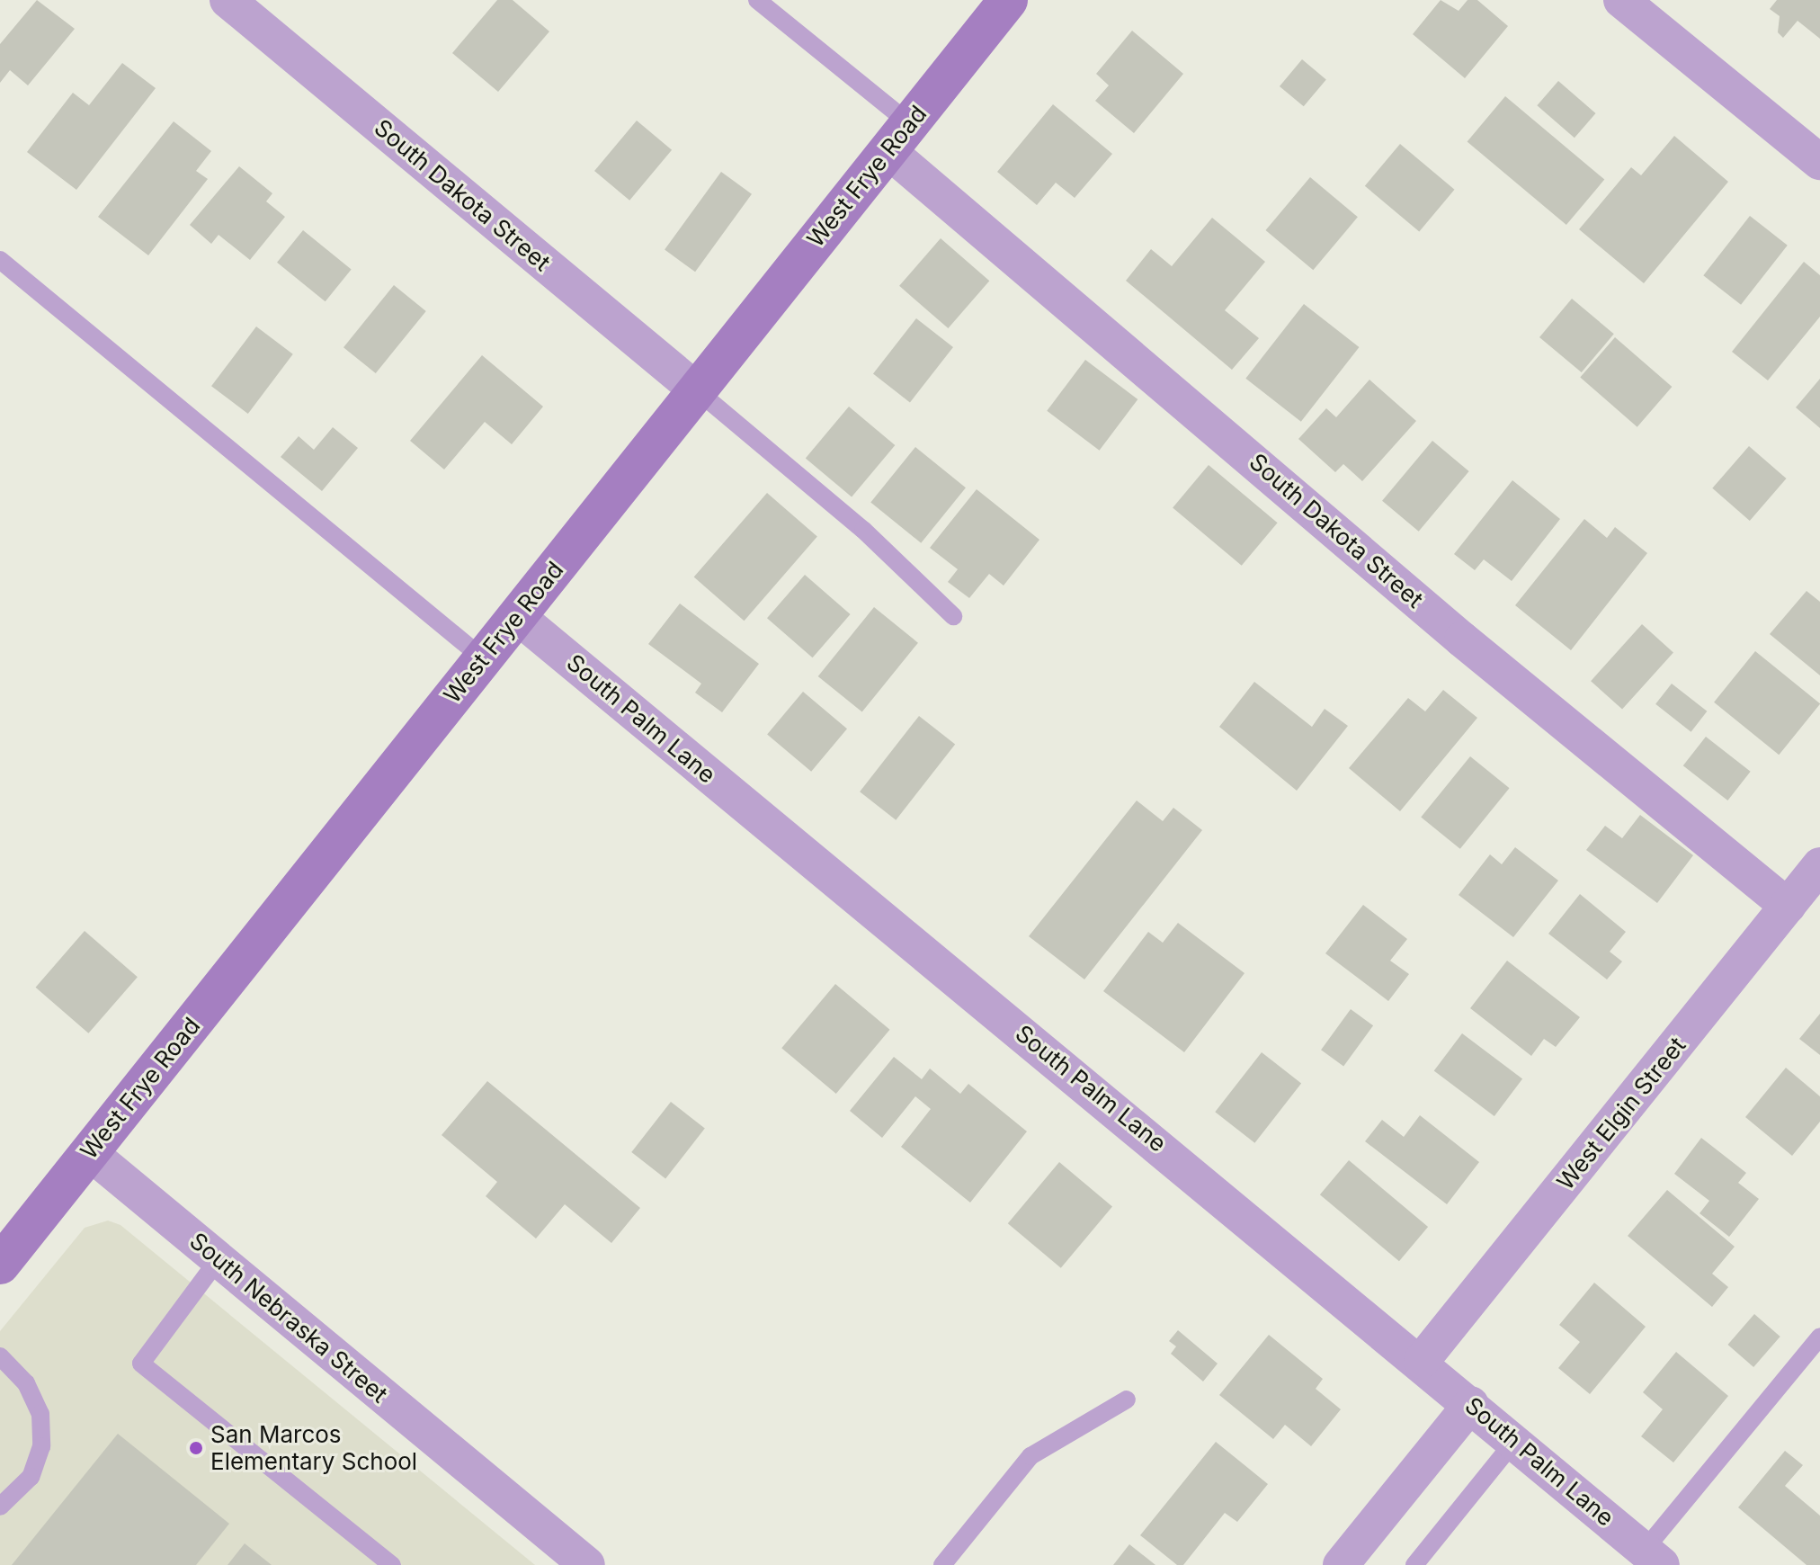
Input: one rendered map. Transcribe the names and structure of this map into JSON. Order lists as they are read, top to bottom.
{
  "streets": {
    "street": [
      "West Frye Road",
      "South Dakota Street",
      "South Palm Lane",
      "West Elgin Street",
      "South Nebraska Street"
    ]
  },
  "crossings": [
    ["West Frye Road", "South Dakota Street"],
    ["West Frye Road", "South Palm Lane"],
    ["West Frye Road", "South Nebraska Street"],
    ["South Dakota Street", "West Elgin Street"],
    ["South Palm Lane", "West Elgin Street"]
  ],
  "places": ["San Marcos Elementary School"]
}
